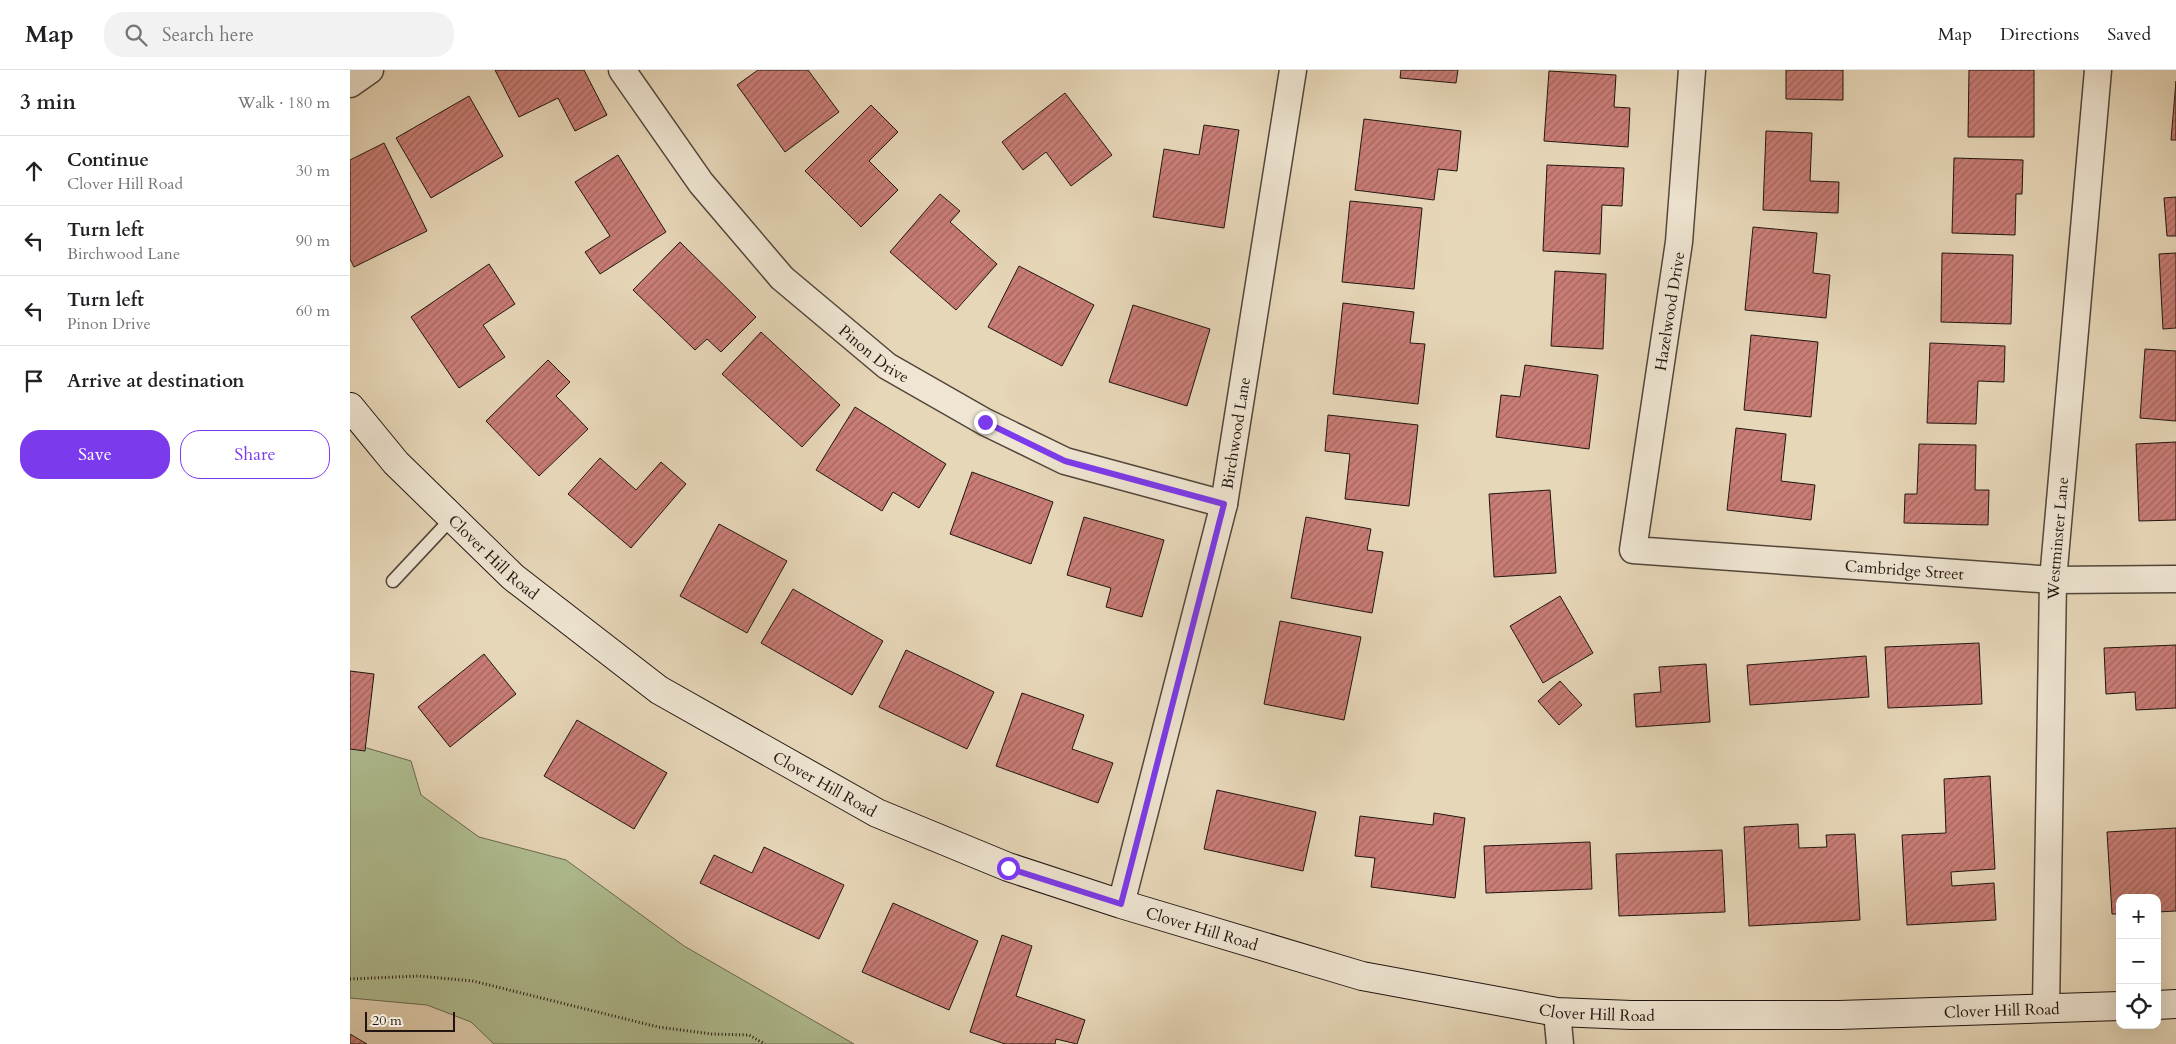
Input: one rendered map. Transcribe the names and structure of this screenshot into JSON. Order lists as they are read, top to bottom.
{
  "streets": {
    "street": [
      "Hazelwood Drive",
      "Pinon Drive",
      "Birchwood Lane",
      "Westminster Lane",
      "Clover Hill Road",
      "Cambridge Street"
    ]
  },
  "crossings": [
    ["Hazelwood Drive", "Cambridge Street"],
    ["Pinon Drive", "Birchwood Lane"],
    ["Birchwood Lane", "Clover Hill Road"],
    ["Westminster Lane", "Clover Hill Road"],
    ["Westminster Lane", "Cambridge Street"]
  ],
  "scale_bar": "20 m",
  "page": {
    "header": "Map",
    "search": "Search here",
    "nav": ["Map", "Directions", "Saved"],
    "heading": ["3 min", "Walk · 180 m"],
    "list": [
      ["Continue", "Clover Hill Road", "30 m"],
      ["Turn left", "Birchwood Lane", "90 m"],
      ["Turn left", "Pinon Drive", "60 m"],
      "Arrive at destination"
    ],
    "buttons": ["Save", "Share"],
    "map_buttons": ["+", "−"],
    "scale": "20 m"
  }
}
